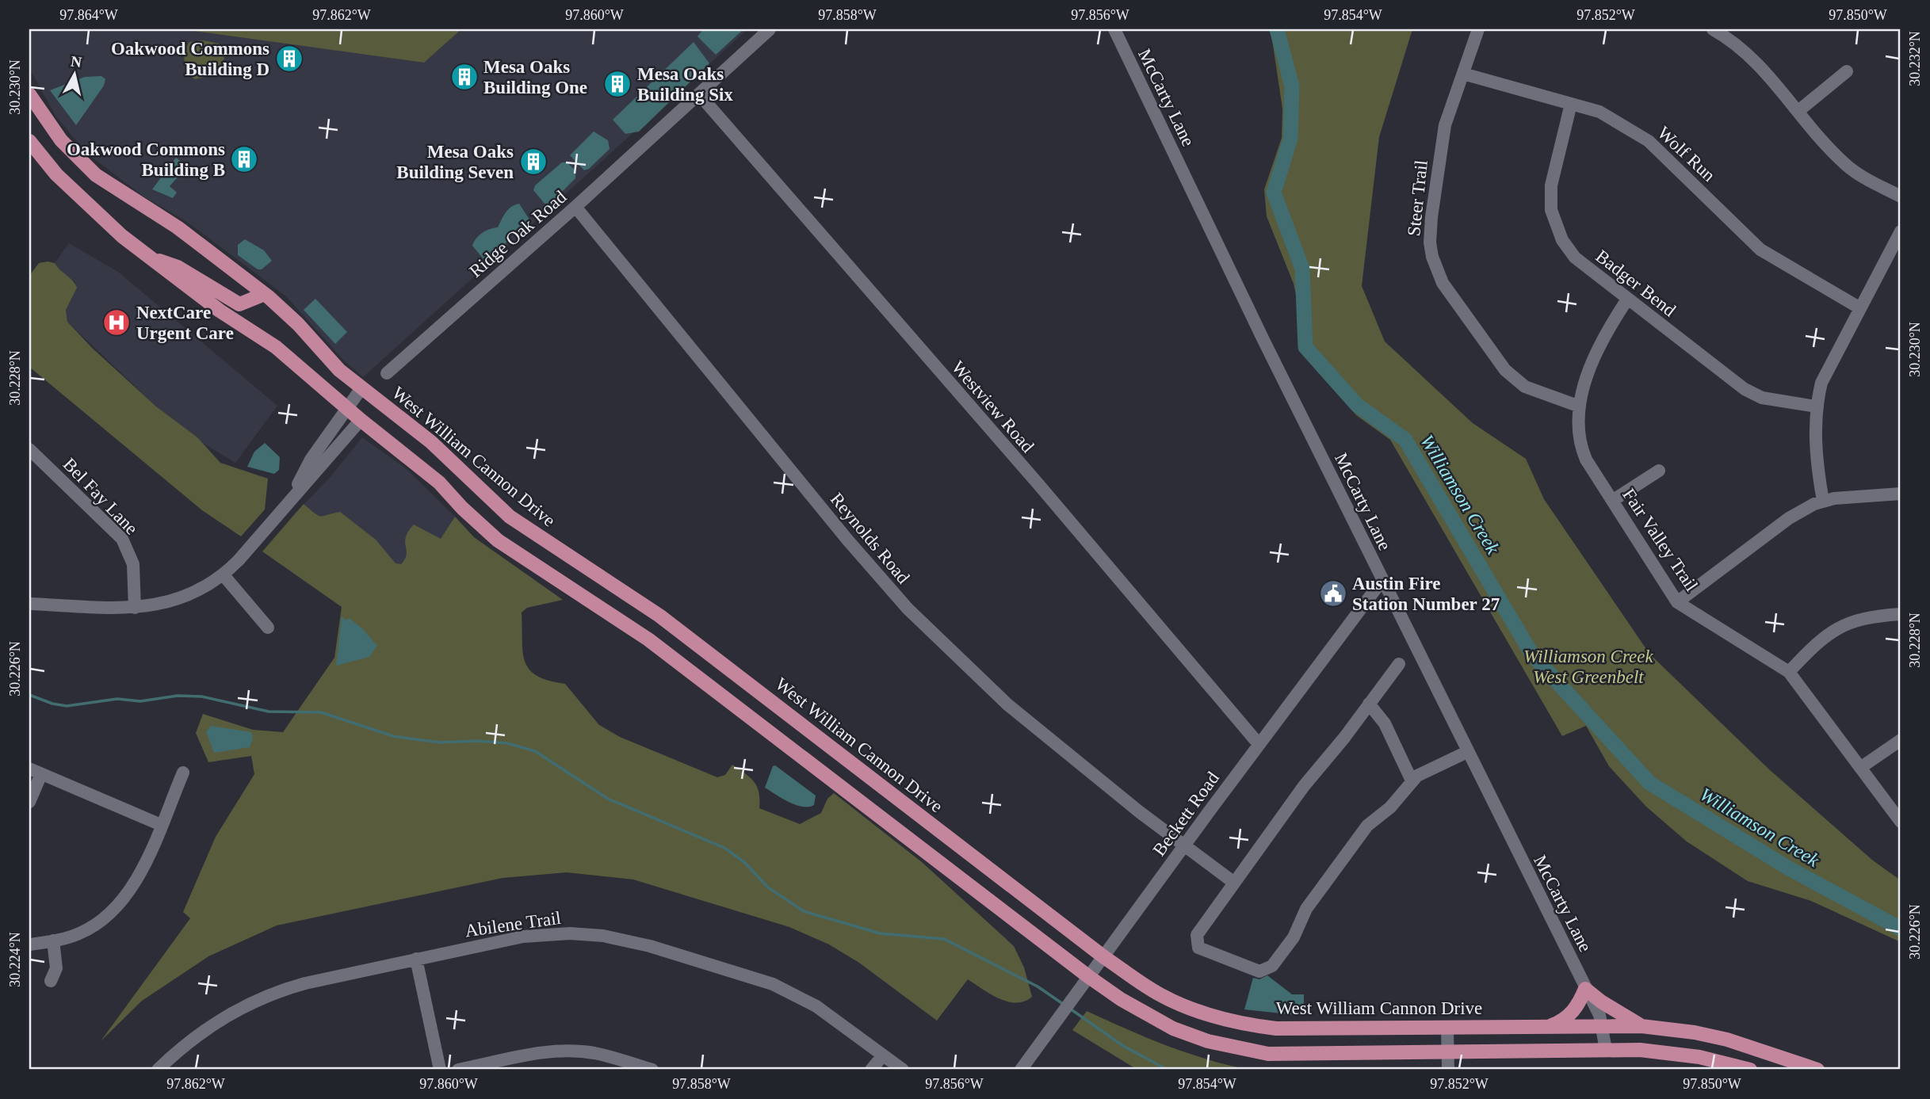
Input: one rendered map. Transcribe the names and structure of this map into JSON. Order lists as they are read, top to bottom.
{
  "streets": {
    "main road": ["West William Cannon Drive"],
    "street": [
      "McCarty Lane",
      "Wolf Run",
      "Steer Trail",
      "Ridge Oak Road",
      "Badger Bend",
      "Westview Road",
      "Bel Fay Lane",
      "Reynolds Road",
      "Fair Valley Trail",
      "Beckett Road",
      "Abilene Trail"
    ]
  },
  "crossings": [
    ["McCarty Lane", "West William Cannon Drive"],
    ["McCarty Lane", "Beckett Road"],
    ["Wolf Run", "Steer Trail"],
    ["Wolf Run", "Badger Bend"],
    ["Steer Trail", "Fair Valley Trail"],
    ["Ridge Oak Road", "Westview Road"],
    ["Ridge Oak Road", "Reynolds Road"],
    ["Badger Bend", "Fair Valley Trail"],
    ["Westview Road", "Beckett Road"],
    ["West William Cannon Drive", "Beckett Road"],
    ["Reynolds Road", "Beckett Road"]
  ],
  "water": ["Williamson Creek"],
  "parks": ["Williamson Creek West Greenbelt"],
  "places": {
    "building": [
      "Oakwood Commons Building D",
      "Mesa Oaks Building One",
      "Mesa Oaks Building Six",
      "Oakwood Commons Building B",
      "Mesa Oaks Building Seven"
    ],
    "hospital": ["NextCare Urgent Care"],
    "public building": ["Austin Fire Station Number 27"]
  },
  "north": "top",
  "coordinates": [
    "97.864°W",
    "97.862°W",
    "97.860°W",
    "97.858°W",
    "97.856°W",
    "97.854°W",
    "97.852°W",
    "97.850°W",
    "30.232°N",
    "30.230°N",
    "30.228°N",
    "30.226°N",
    "30.224°N"
  ]
}
